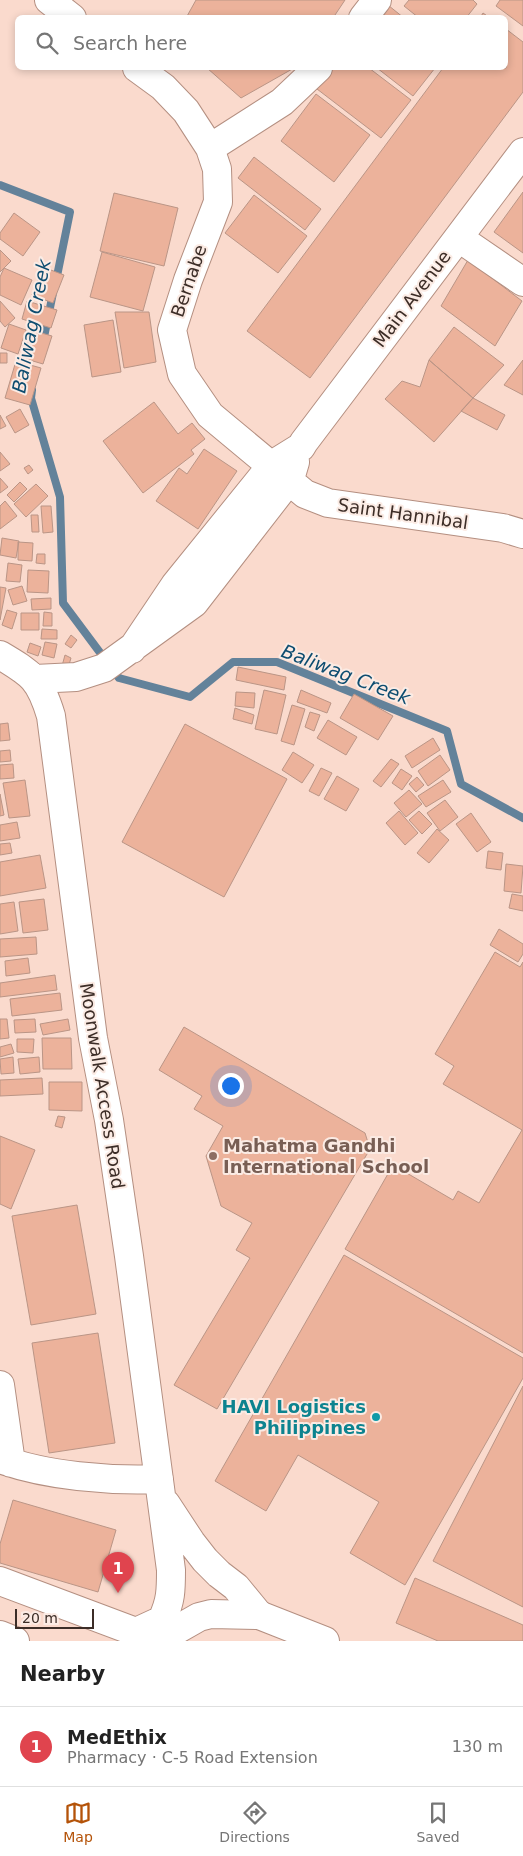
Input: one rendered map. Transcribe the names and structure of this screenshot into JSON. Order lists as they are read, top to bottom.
{
  "streets": {
    "main road": [
      "Bernabe",
      "Main Avenue",
      "Saint Hannibal",
      "Moonwalk Access Road"
    ]
  },
  "crossings": [
    ["Bernabe", "Main Avenue"],
    ["Bernabe", "Saint Hannibal"],
    ["Main Avenue", "Saint Hannibal"],
    ["Main Avenue", "Moonwalk Access Road"]
  ],
  "water": ["Baliwag Creek"],
  "places": ["Mahatma Gandhi International School", "HAVI Logistics Philippines"],
  "scale_bar": "20 m",
  "page": {
    "search": "Search here",
    "pins": "1",
    "scale": "20 m",
    "heading": "Nearby",
    "list": [
      {
        "mark": "1",
        "name": "MedEthix",
        "note": "Pharmacy · C-5 Road Extension",
        "value": "130 m"
      }
    ],
    "nav": ["Map", "Directions", "Saved"]
  }
}
